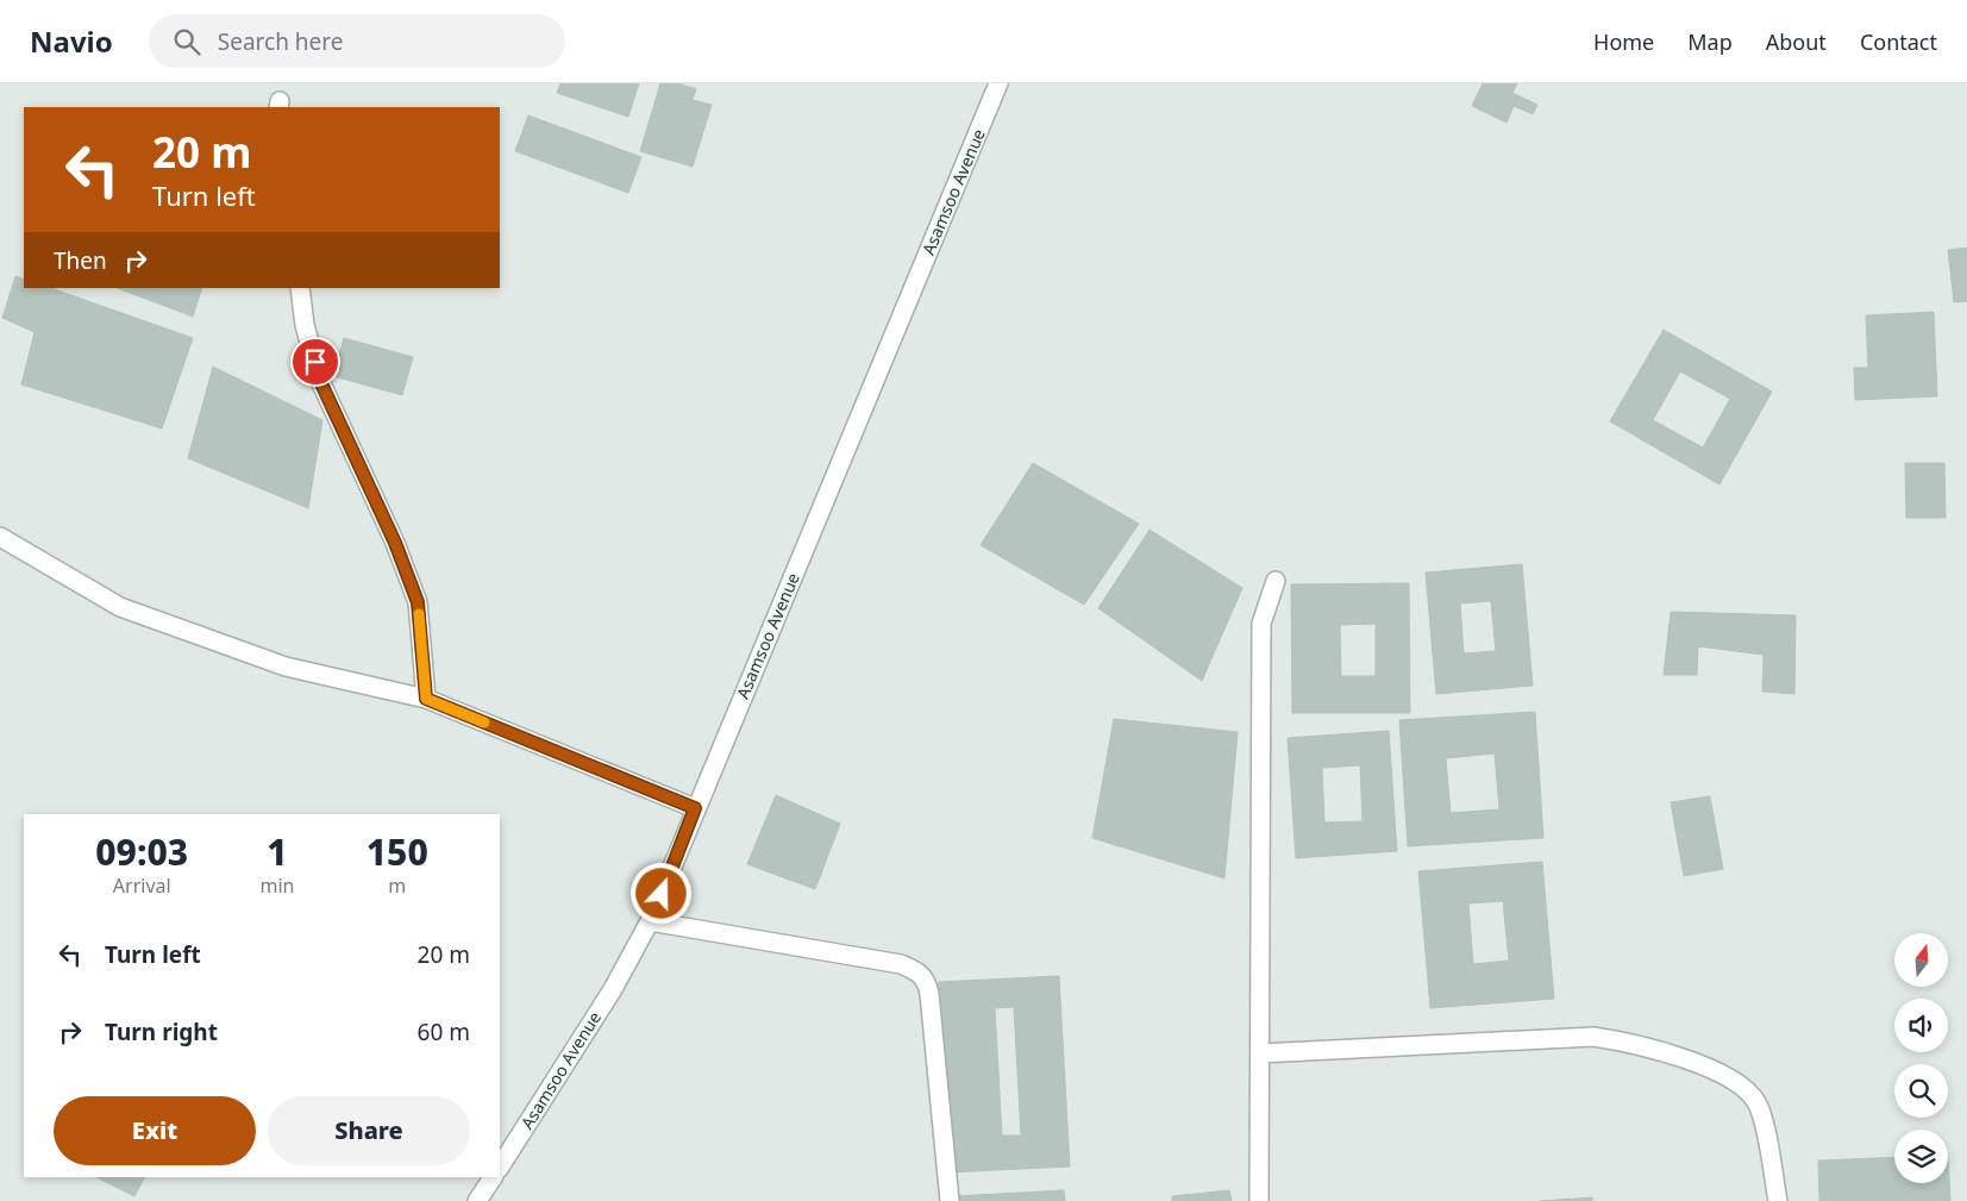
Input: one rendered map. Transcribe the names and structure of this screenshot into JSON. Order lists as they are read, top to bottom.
{
  "streets": {
    "street": ["Asamsoo Avenue"]
  },
  "north": "top",
  "page": {
    "header": "Navio",
    "search": "Search here",
    "nav": [
      "Home",
      "Map",
      "About",
      "Contact"
    ],
    "turn": ["20 m", "Turn left"],
    "then": "Then",
    "eta": [
      "09:03",
      "Arrival",
      "1",
      "min",
      "150",
      "m"
    ],
    "list": [
      {
        "name": "Turn left",
        "value": "20 m"
      },
      {
        "name": "Turn right",
        "value": "60 m"
      }
    ],
    "buttons": ["Exit", "Share"]
  }
}
